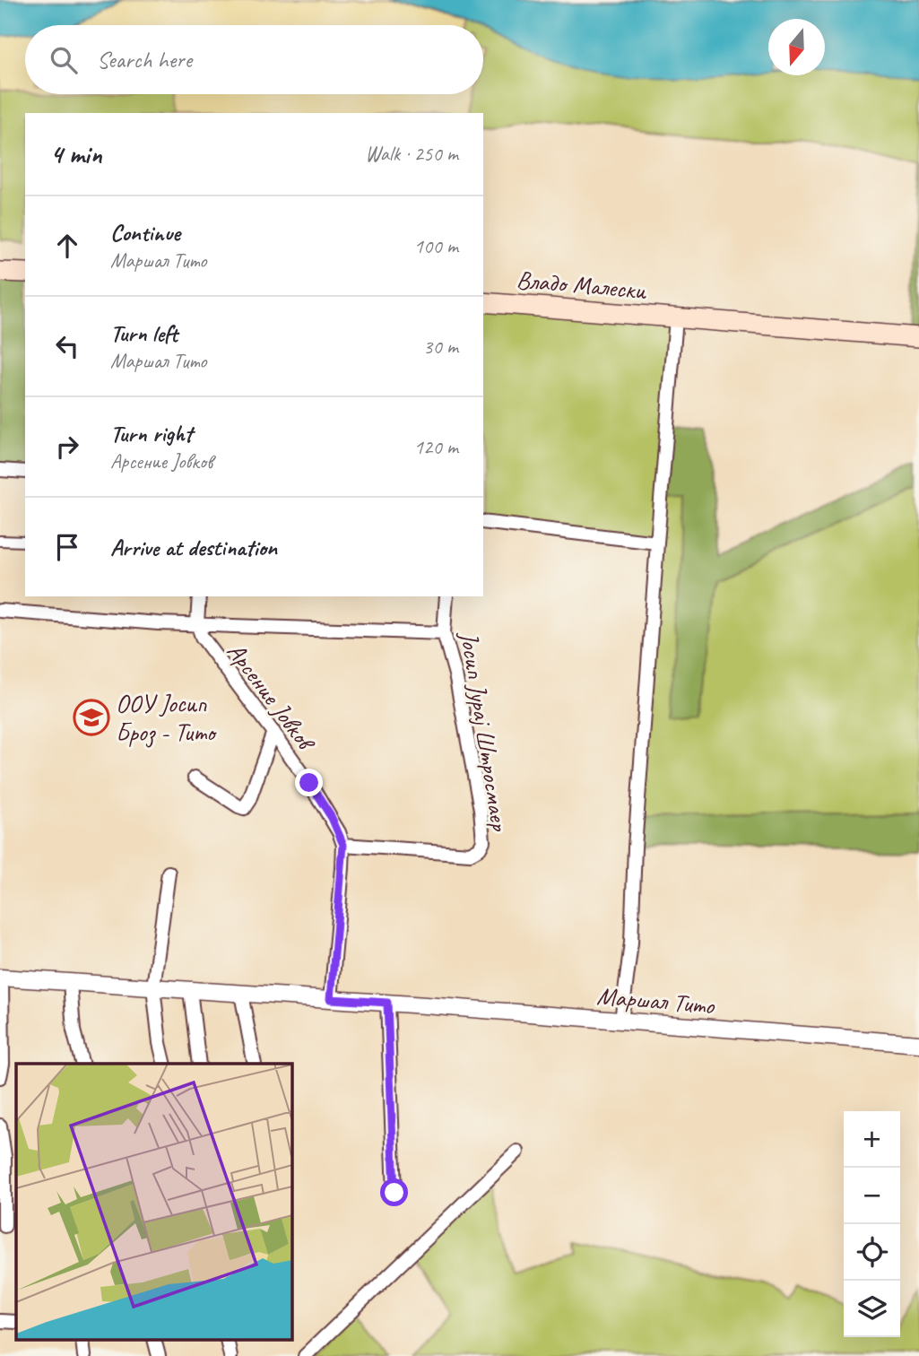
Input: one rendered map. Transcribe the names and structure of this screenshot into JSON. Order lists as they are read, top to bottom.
{
  "streets": {
    "main road": ["Владо Малески"],
    "street": ["Арсение Јовков", "Јосип Јурај Штросмаер", "Маршал Тито"]
  },
  "crossings": [
    ["Арсение Јовков", "Јосип Јурај Штросмаер"],
    ["Арсение Јовков", "Маршал Тито"]
  ],
  "places": {
    "school or university": ["ООУ Јосип Броз - Тито"]
  },
  "north": "bottom",
  "page": {
    "search": "Search here",
    "heading": ["4 min", "Walk · 250 m"],
    "list": [
      ["Continue", "Маршал Тито", "100 m"],
      ["Turn left", "Маршал Тито", "30 m"],
      ["Turn right", "Арсение Јовков", "120 m"],
      "Arrive at destination"
    ],
    "map_buttons": ["+", "−"]
  }
}
